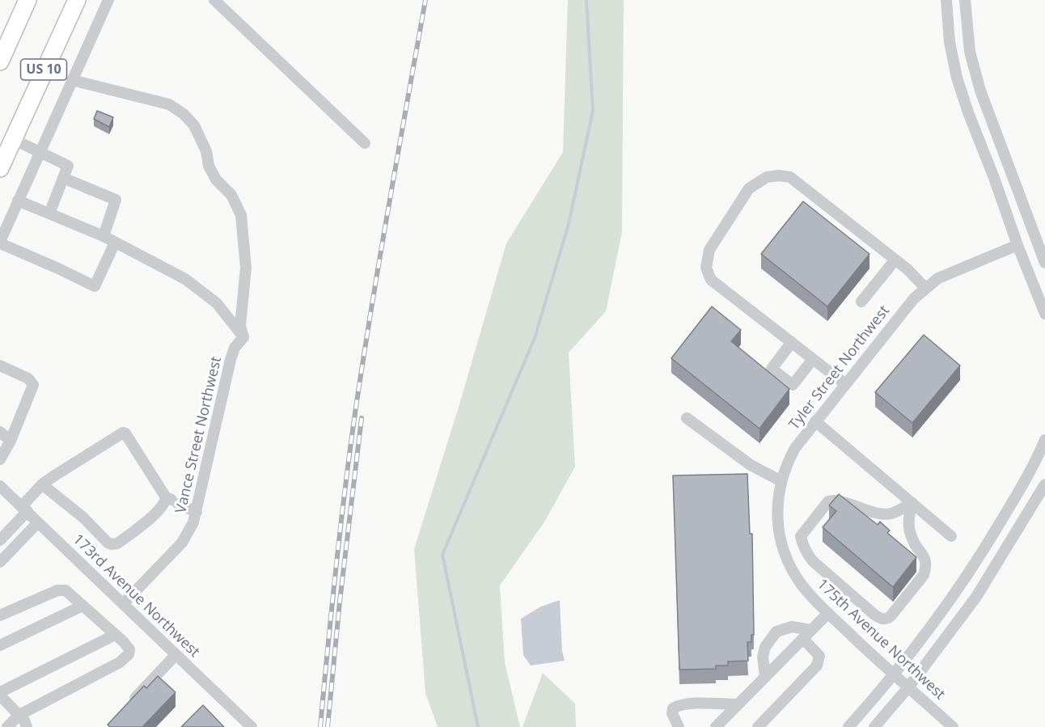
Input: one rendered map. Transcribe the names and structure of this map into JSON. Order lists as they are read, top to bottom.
{
  "streets": {
    "highway": ["US 10"],
    "street": [
      "Tyler Street Northwest",
      "Vance Street Northwest",
      "173rd Avenue Northwest",
      "175th Avenue Northwest"
    ]
  },
  "crossings": [
    ["Tyler Street Northwest", "175th Avenue Northwest"],
    ["Vance Street Northwest", "173rd Avenue Northwest"]
  ]
}
